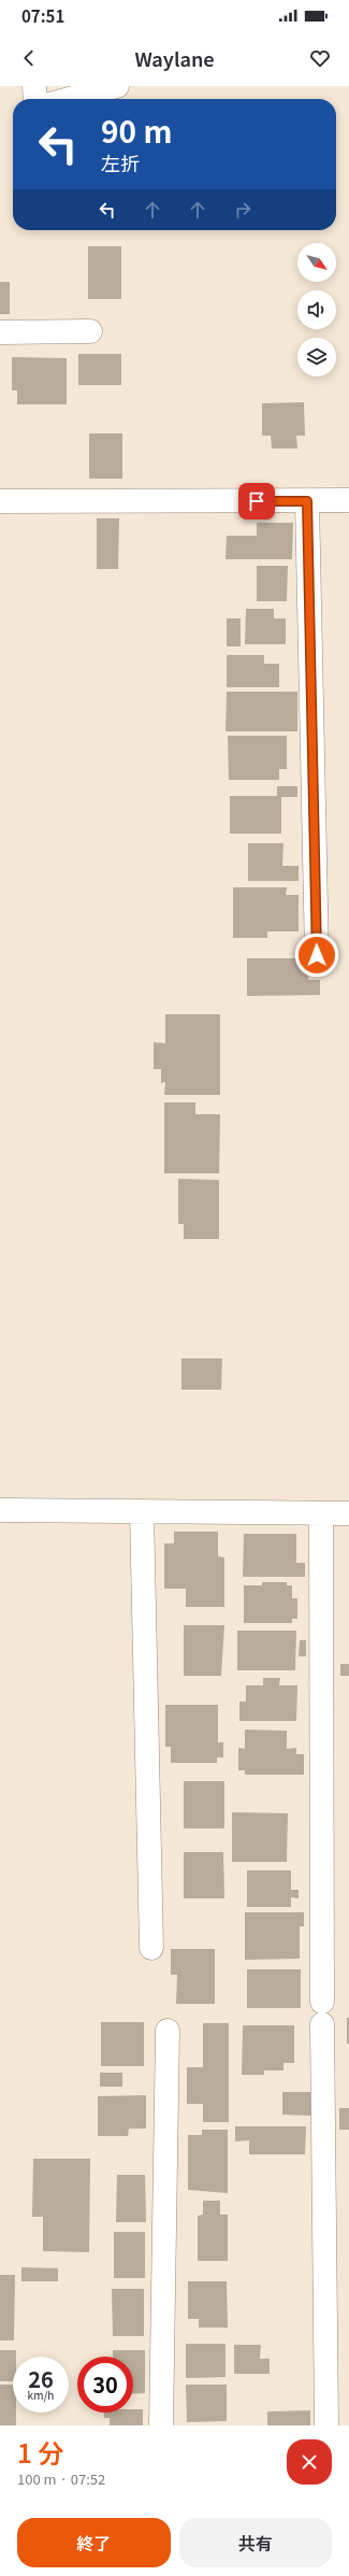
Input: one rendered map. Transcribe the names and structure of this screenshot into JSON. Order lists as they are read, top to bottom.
{
  "north": "bottom right",
  "page": {
    "status": "07:51",
    "header": "Waylane",
    "turn": ["90 m", "左折"],
    "speed": "26 km/h",
    "limit": "30",
    "heading": ["1 分", "100 m · 07:52"],
    "buttons": ["終了", "共有"]
  }
}
